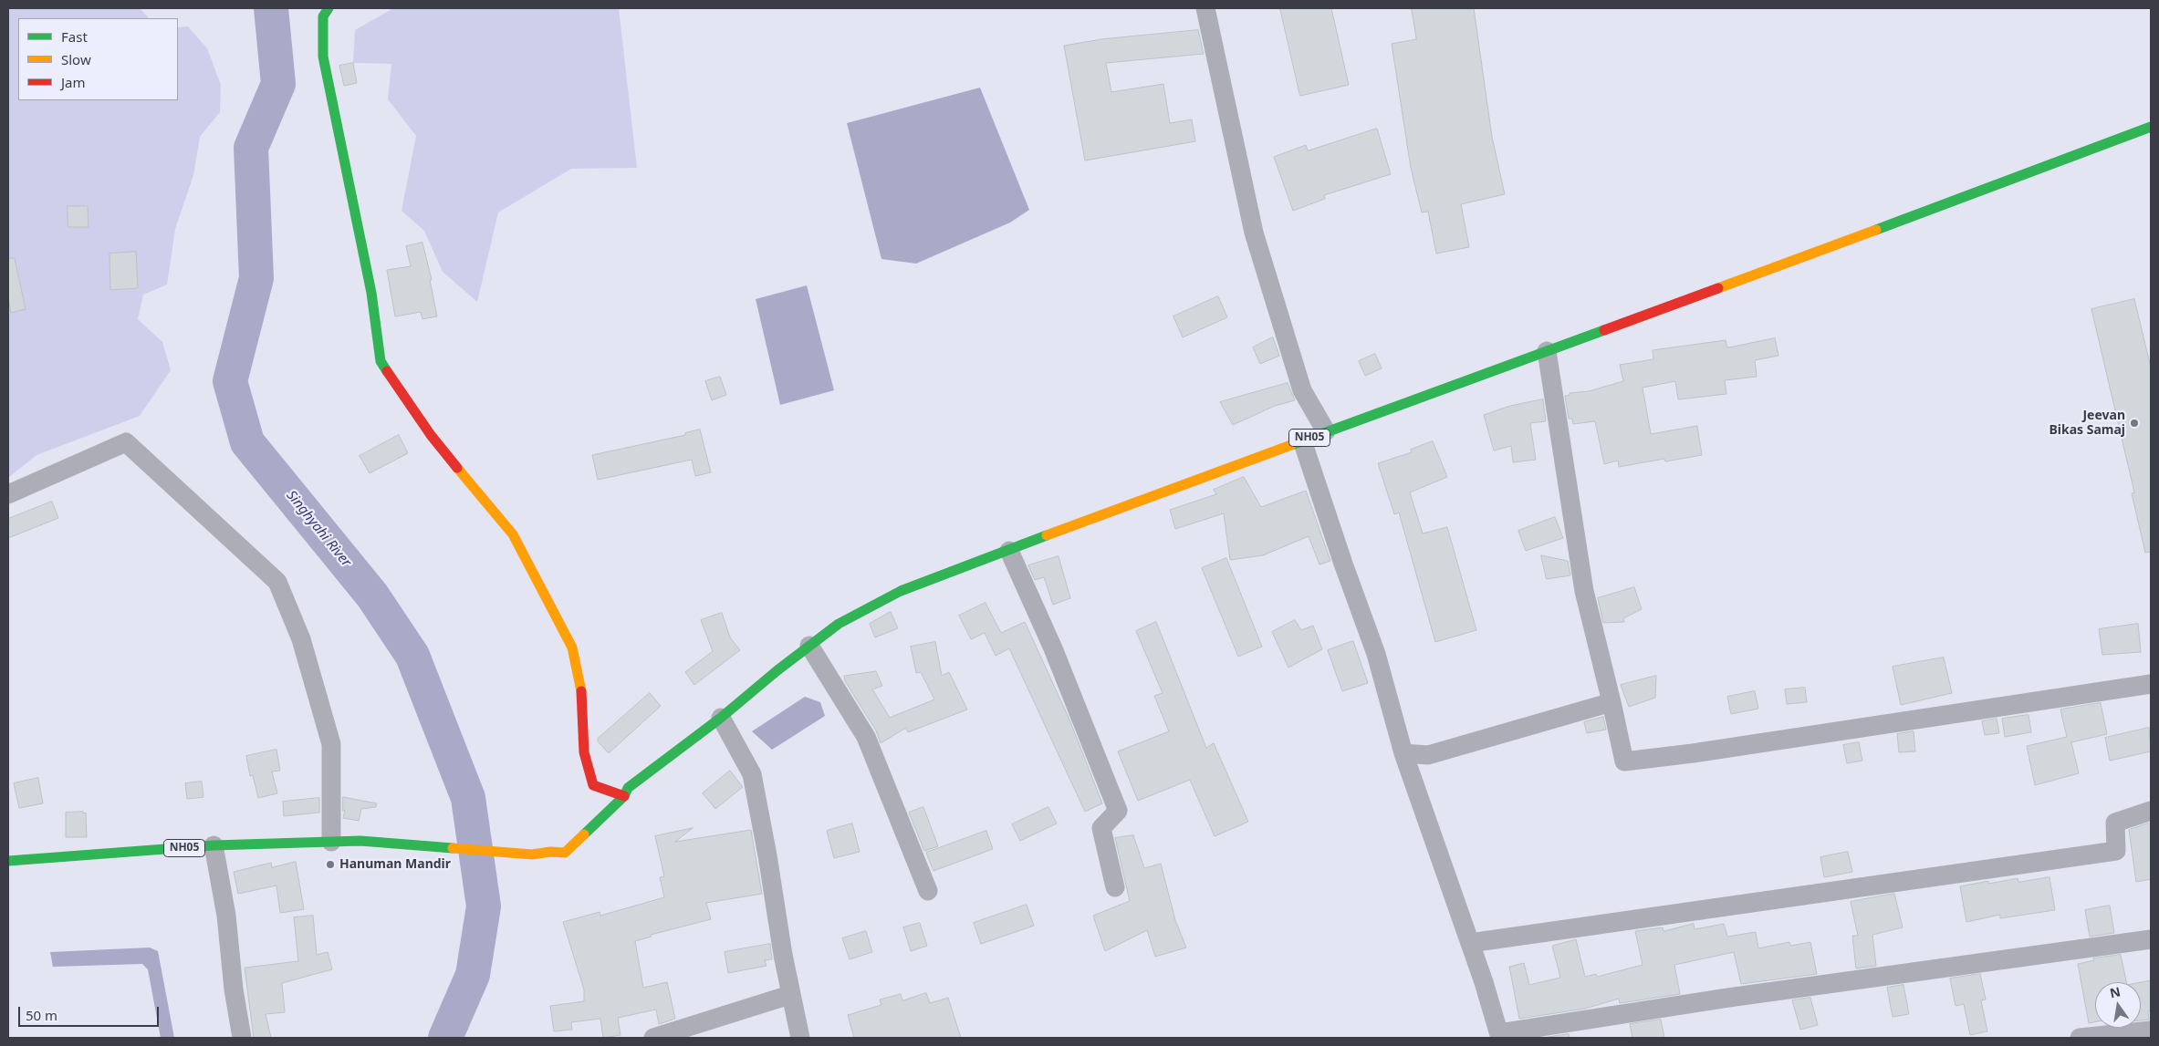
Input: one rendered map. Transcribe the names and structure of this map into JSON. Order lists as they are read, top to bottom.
{
  "streets": {
    "main road": ["NH05"]
  },
  "water": ["Singhyahi River"],
  "places": ["Jeevan Bikas Samaj", "Hanuman Mandir"],
  "legend": ["Fast", "Slow", "Jam"],
  "scale_bar": "50 m",
  "north": "top"
}
